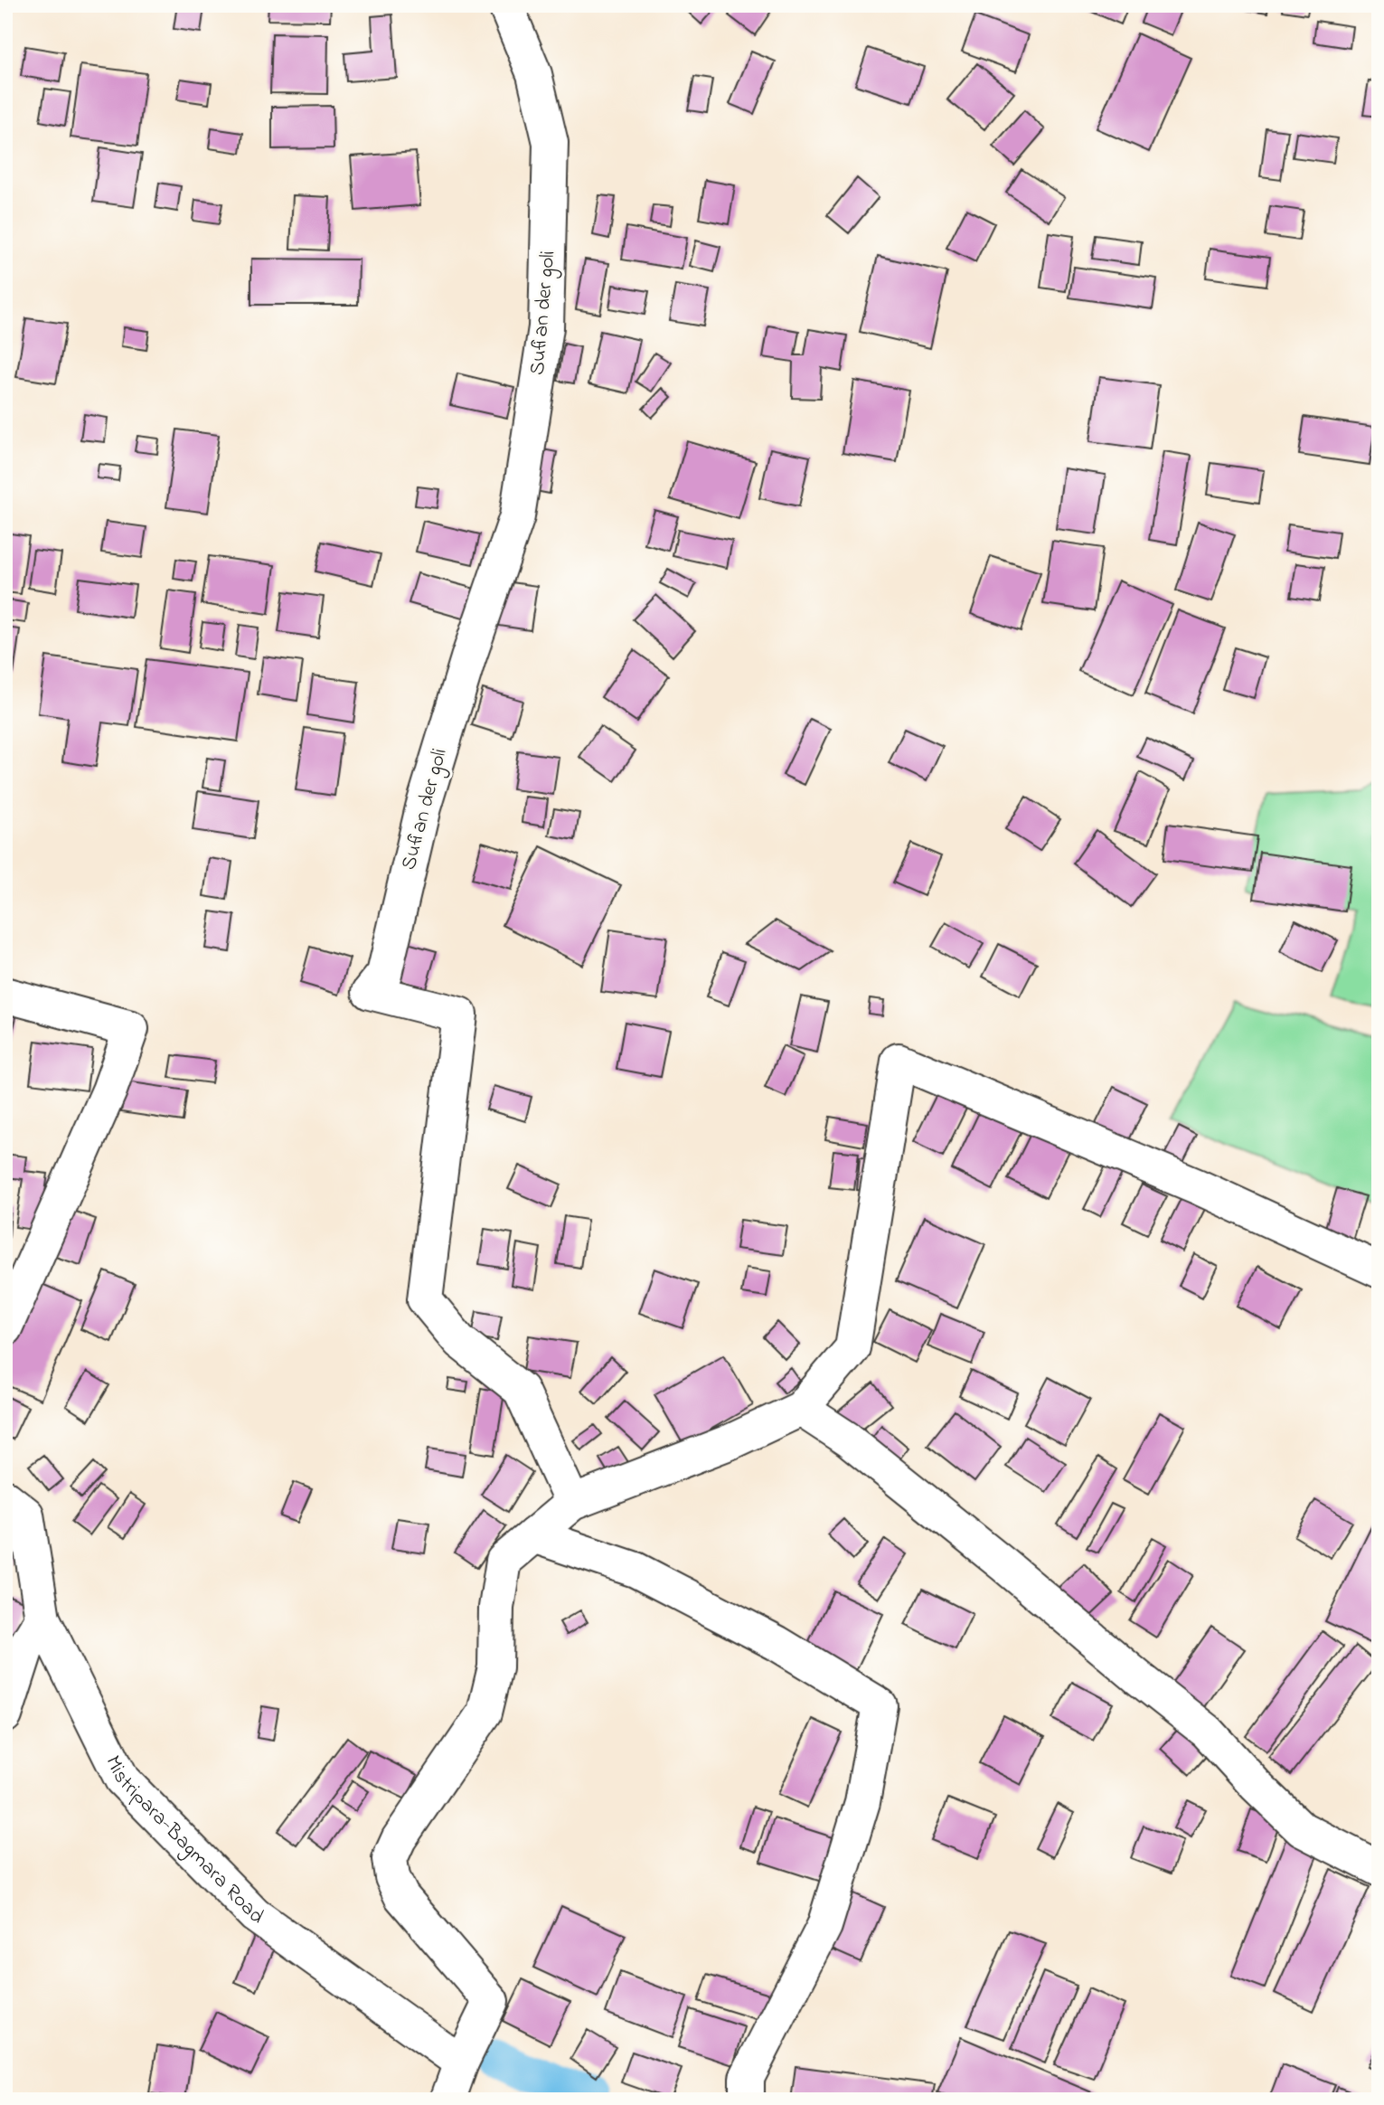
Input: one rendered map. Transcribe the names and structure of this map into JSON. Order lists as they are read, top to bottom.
{
  "streets": {
    "street": ["Sufian der goli", "Mistripara-Bagmara Road"]
  }
}
